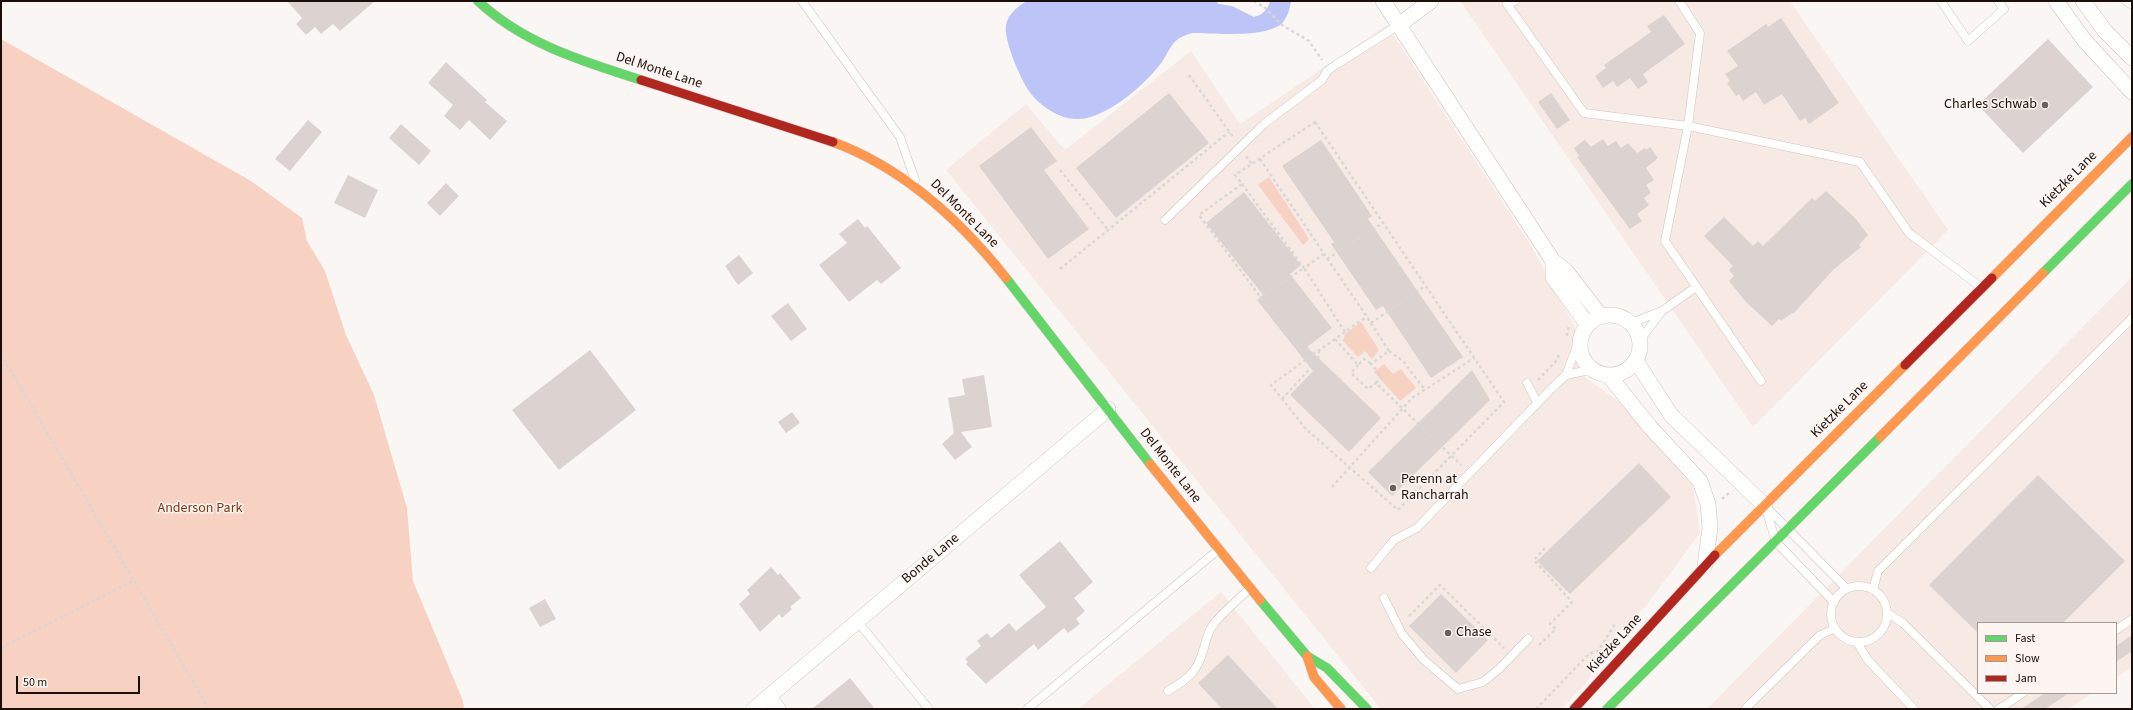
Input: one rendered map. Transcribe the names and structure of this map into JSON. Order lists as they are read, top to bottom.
{
  "streets": {
    "main road": ["Del Monte Lane", "Kietzke Lane"],
    "street": ["Bonde Lane"]
  },
  "crossings": [
    ["Del Monte Lane", "Bonde Lane"]
  ],
  "parks": ["Anderson Park"],
  "places": ["Charles Schwab", "Perenn at Rancharrah", "Chase"],
  "legend": ["Fast", "Slow", "Jam"],
  "scale_bar": "50 m"
}
